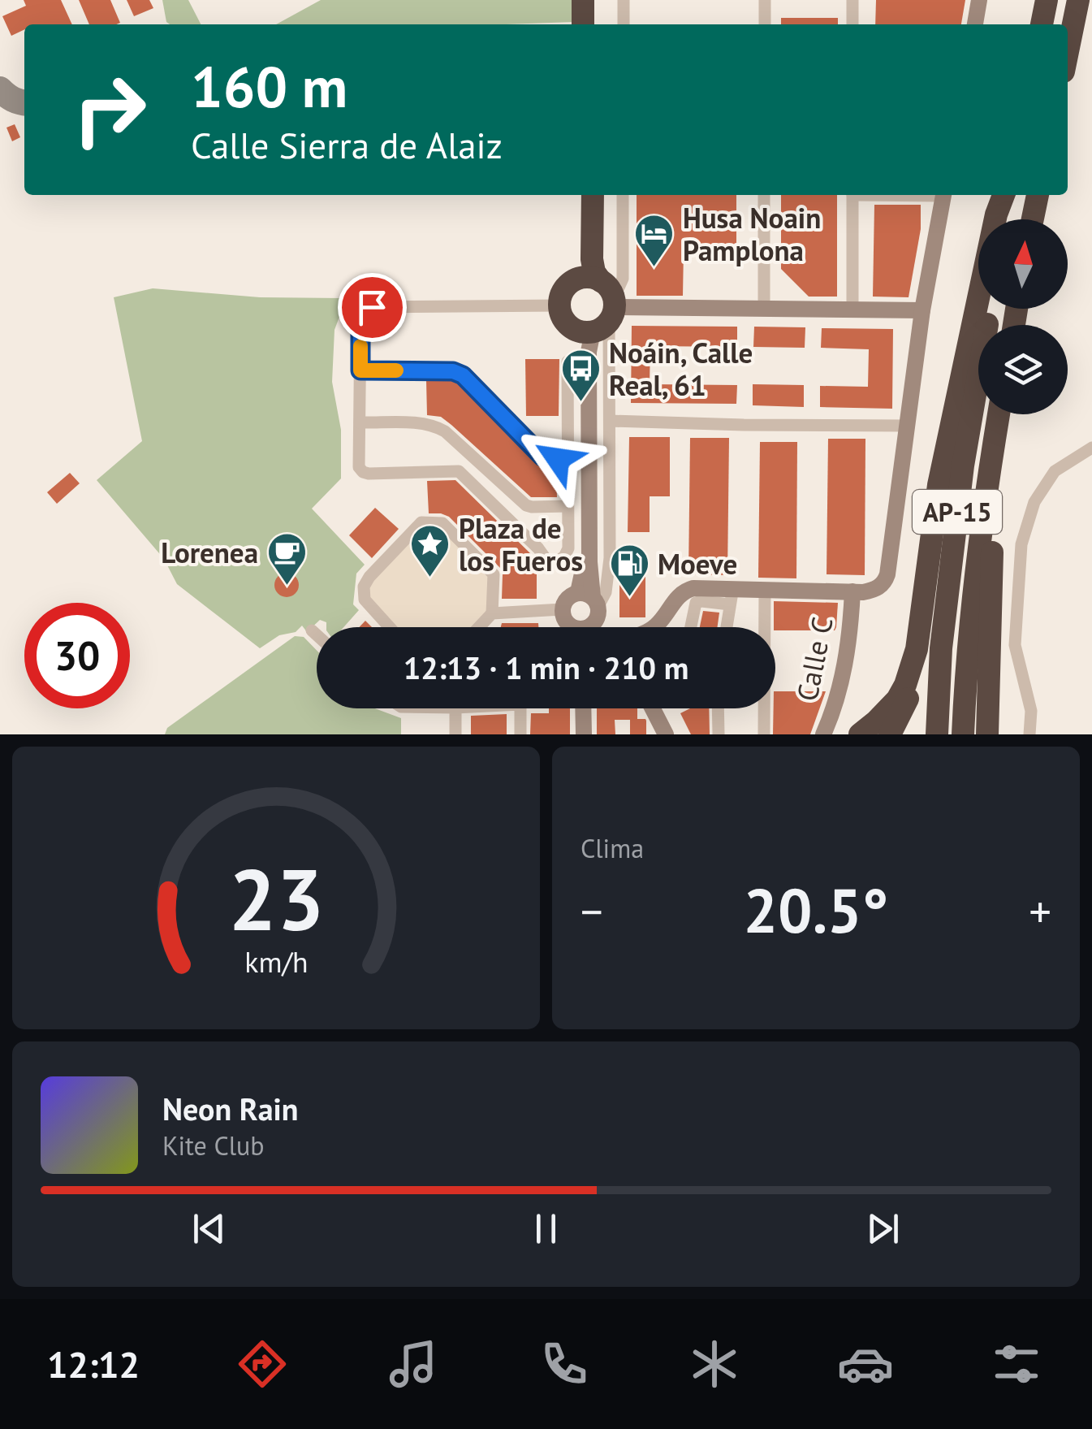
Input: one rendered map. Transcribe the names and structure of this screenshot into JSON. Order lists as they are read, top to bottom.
{
  "streets": {
    "highway": ["AP-15"],
    "street": ["Calle C"]
  },
  "places": {
    "hotel": ["Husa Noain Pamplona"],
    "bus stop": ["Noáin, Calle Real, 61"],
    "place": ["Plaza de los Fueros"],
    "cafe": ["Lorenea"],
    "fuel station": ["Moeve"]
  },
  "north": "top",
  "page": {
    "turn": ["160 m", "Calle Sierra de Alaiz"],
    "limit": "30",
    "trip": "12:13 · 1 min · 210 m",
    "tile": "Clima",
    "heat": ["−", "20.5°", "+"],
    "song": ["Neon Rain", "Kite Club"],
    "tabs": "12:12",
    "gauge": ["23", "km/h"]
  }
}
